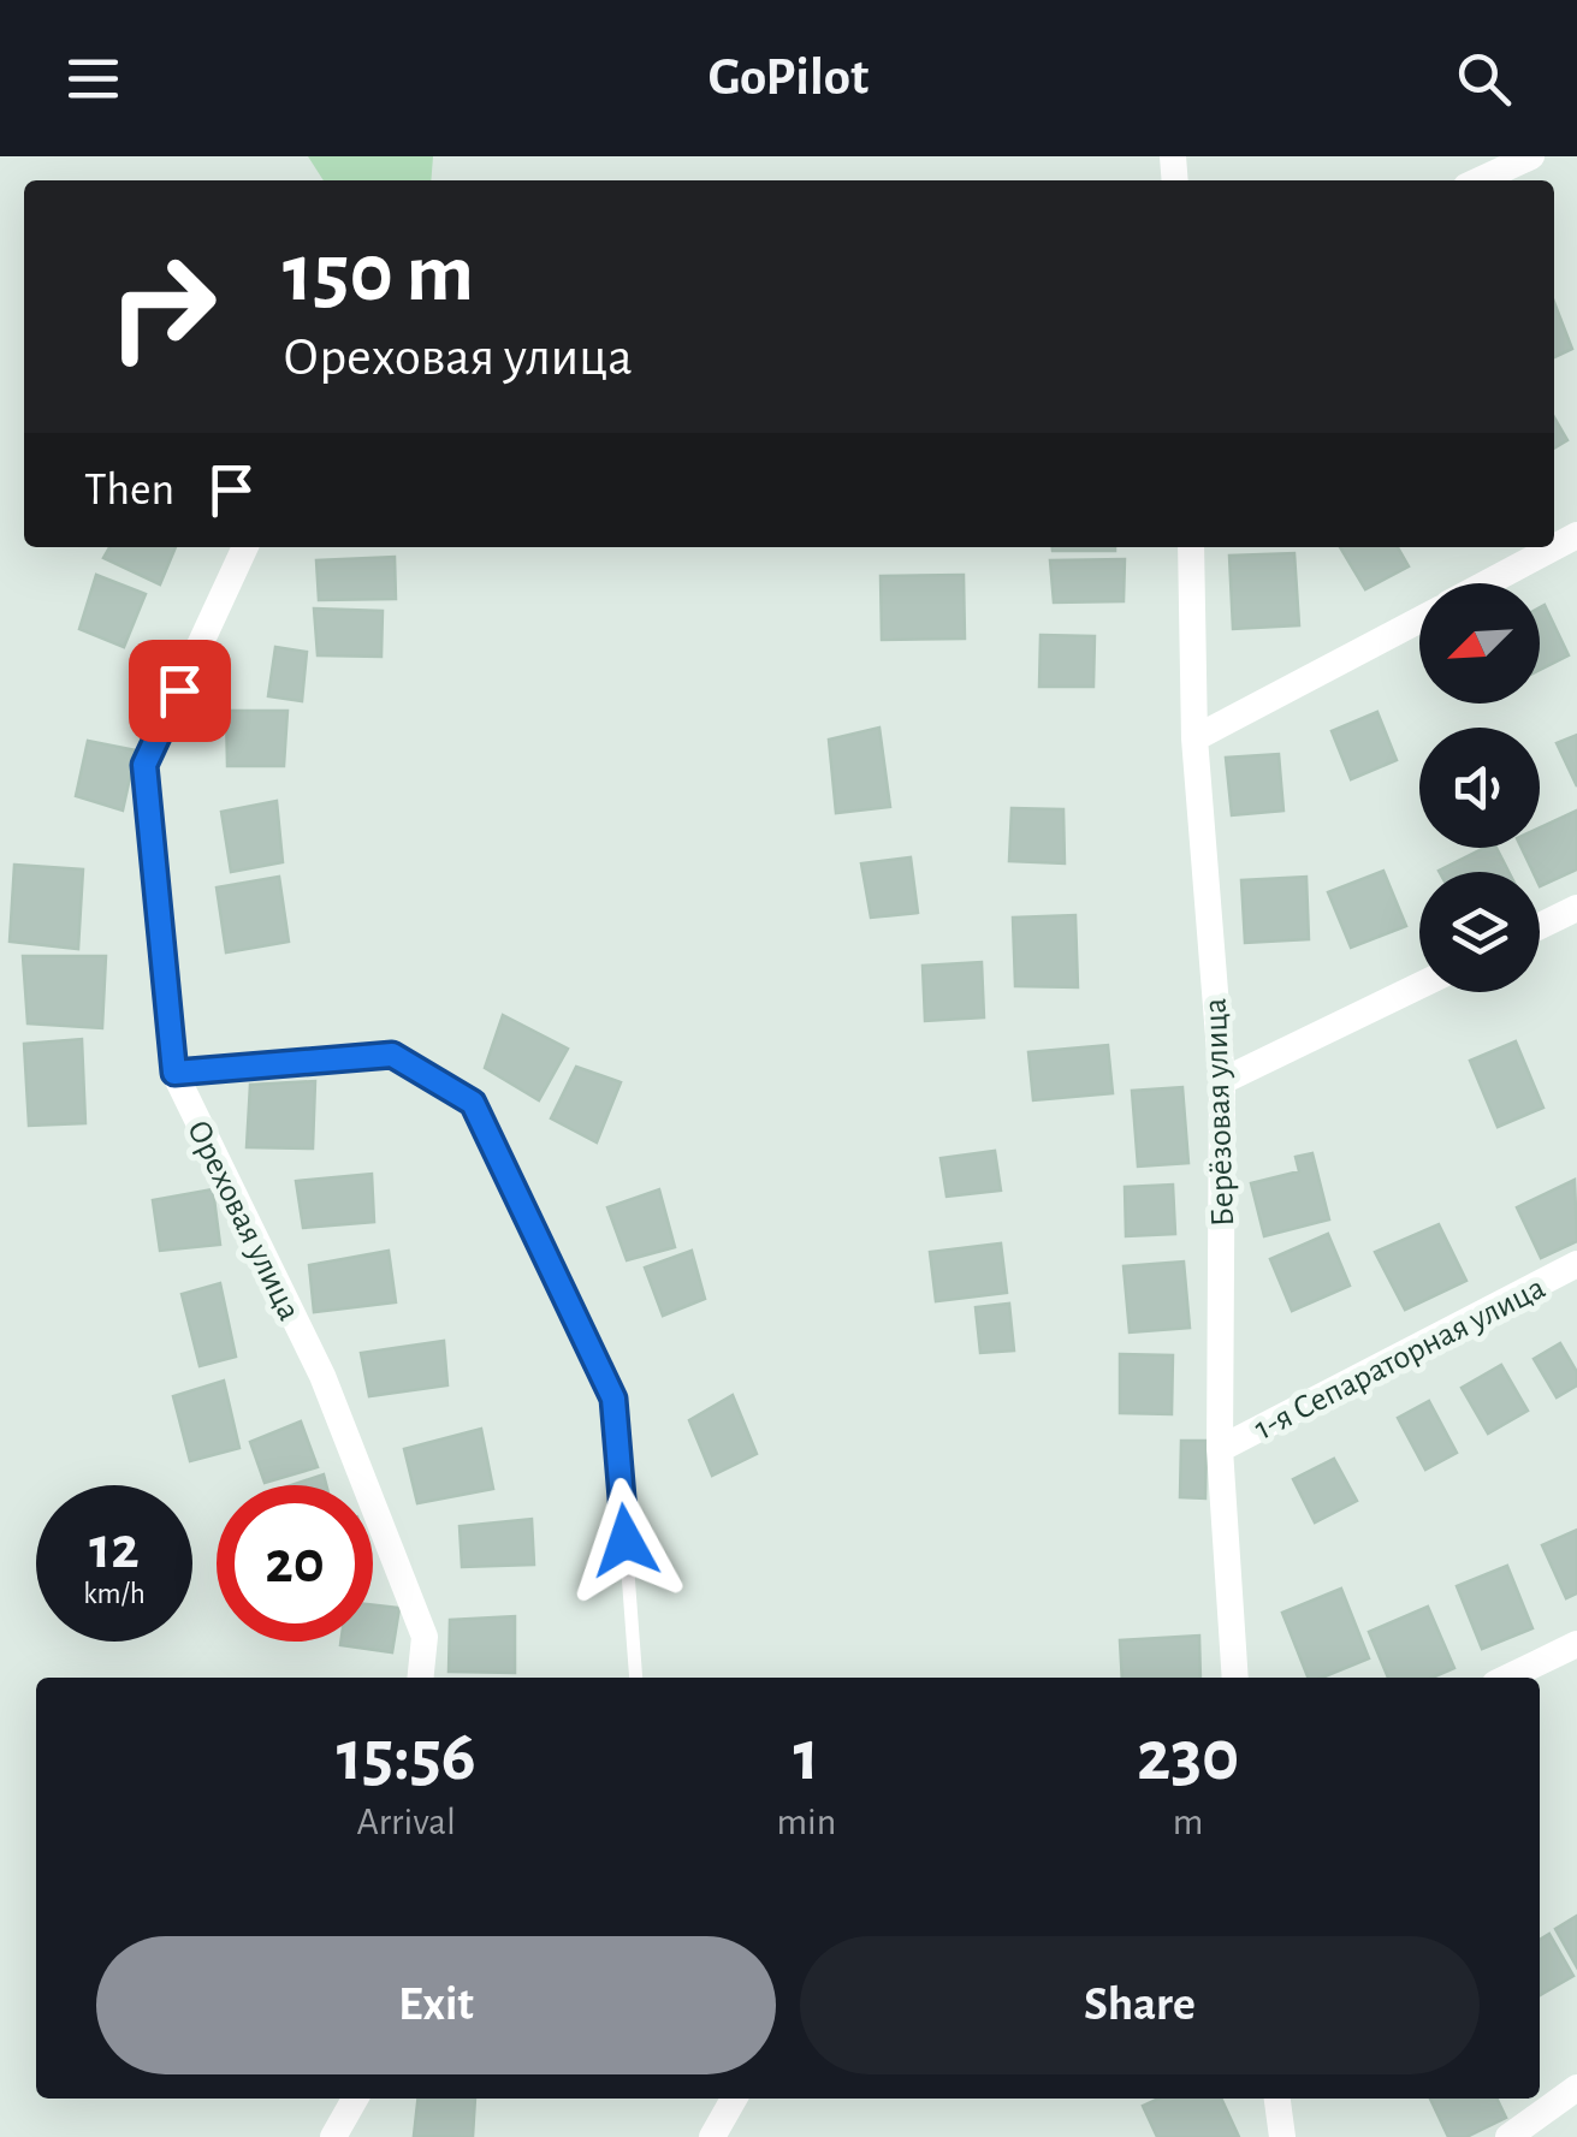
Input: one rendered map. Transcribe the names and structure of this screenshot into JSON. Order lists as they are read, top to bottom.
{
  "streets": {
    "street": ["Берёзовая улица", "Ореховая улица", "1-я Сепараторная улица"]
  },
  "crossings": [
    ["Берёзовая улица", "1-я Сепараторная улица"]
  ],
  "north": "bottom left",
  "page": {
    "header": "GoPilot",
    "turn": ["150 m", "Ореховая улица"],
    "then": "Then",
    "speed": "12 km/h",
    "limit": "20",
    "eta": [
      "15:56",
      "Arrival",
      "1",
      "min",
      "230",
      "m"
    ],
    "buttons": ["Exit", "Share"]
  }
}
